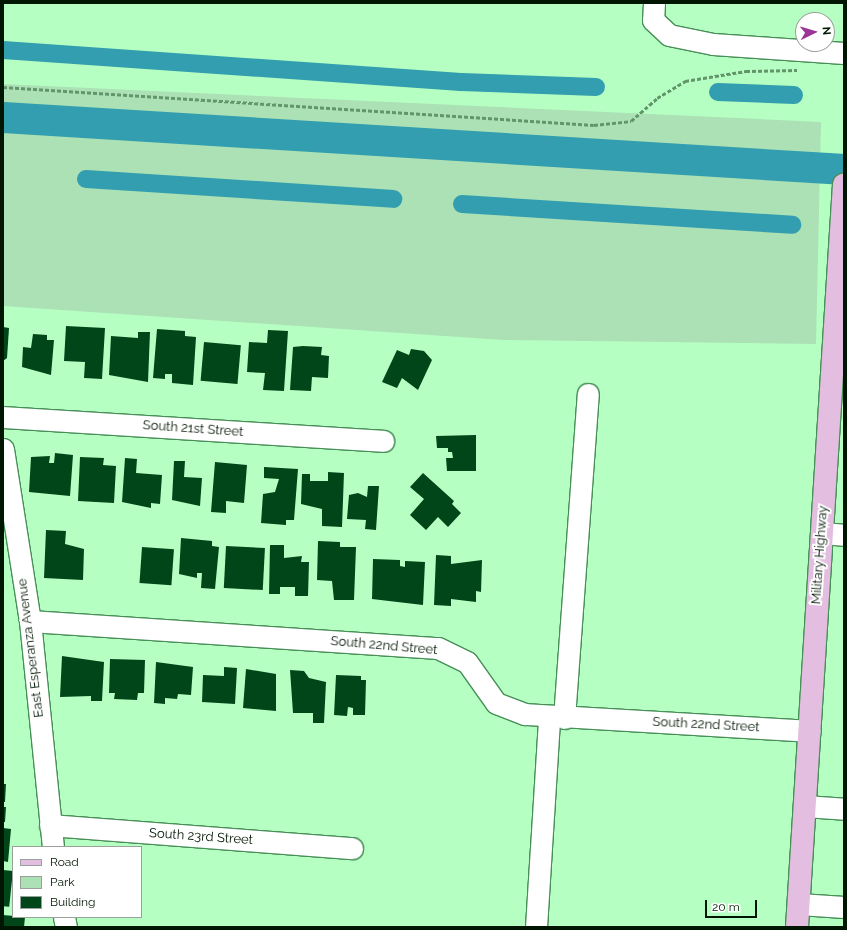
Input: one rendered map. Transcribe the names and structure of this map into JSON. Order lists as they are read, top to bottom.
{
  "streets": {
    "main road": ["Military Highway"],
    "street": [
      "South 21st Street",
      "South 22nd Street",
      "East Esperanza Avenue",
      "South 23rd Street"
    ]
  },
  "crossings": [
    ["Military Highway", "South 22nd Street"],
    ["South 22nd Street", "East Esperanza Avenue"],
    ["East Esperanza Avenue", "South 23rd Street"]
  ],
  "legend": ["Road", "Park", "Building"],
  "scale_bar": "20 m",
  "north": "right"
}
